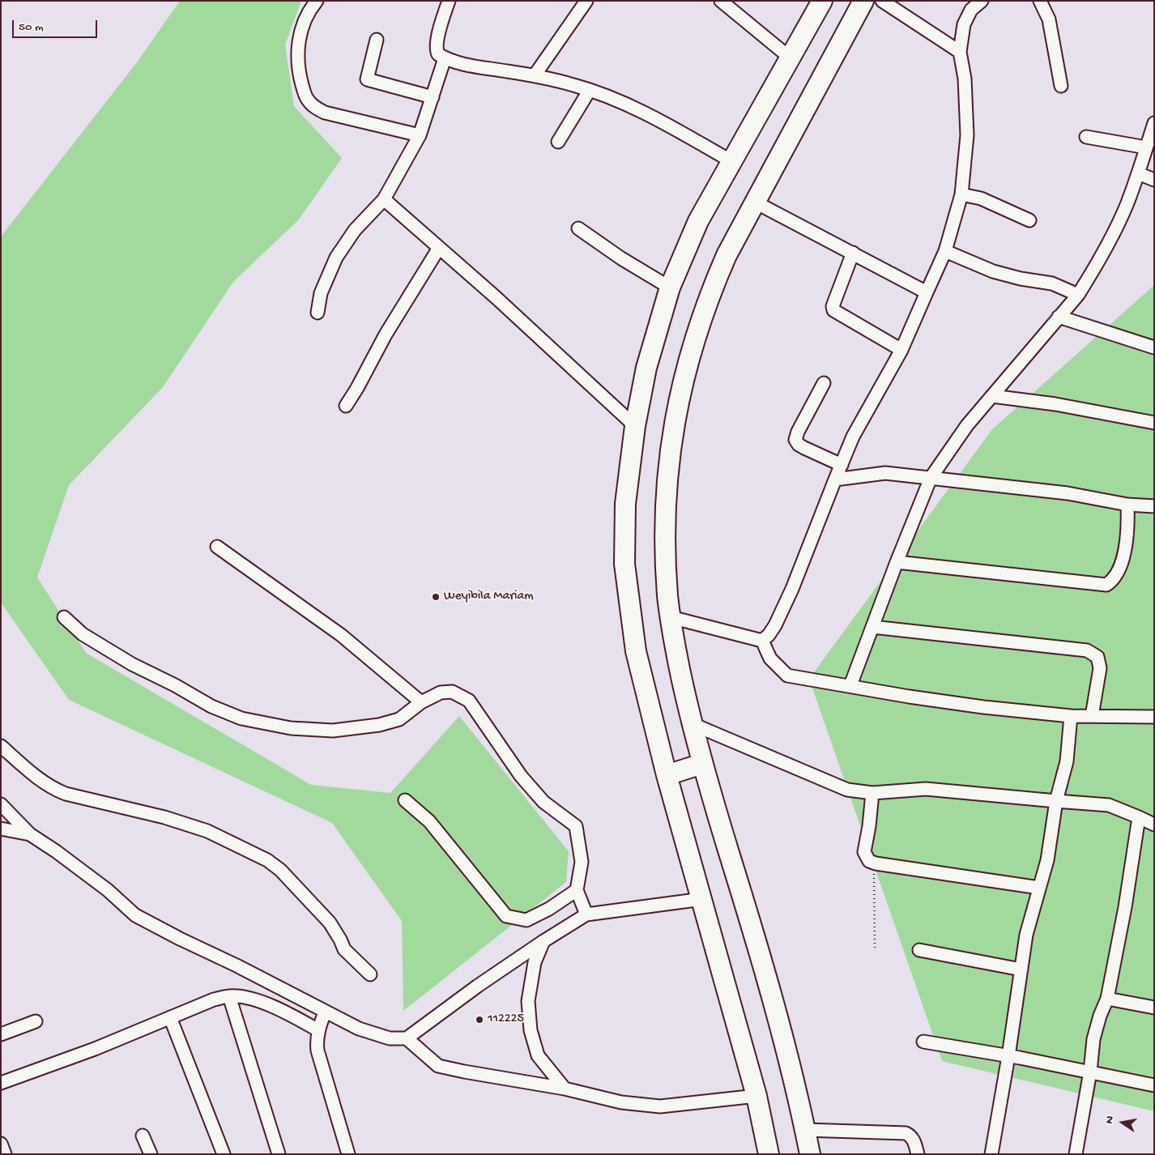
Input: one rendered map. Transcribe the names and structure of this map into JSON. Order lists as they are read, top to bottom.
{
  "places": ["Weyibila Mariam", "112225"],
  "scale_bar": "50 m",
  "north": "left"
}
